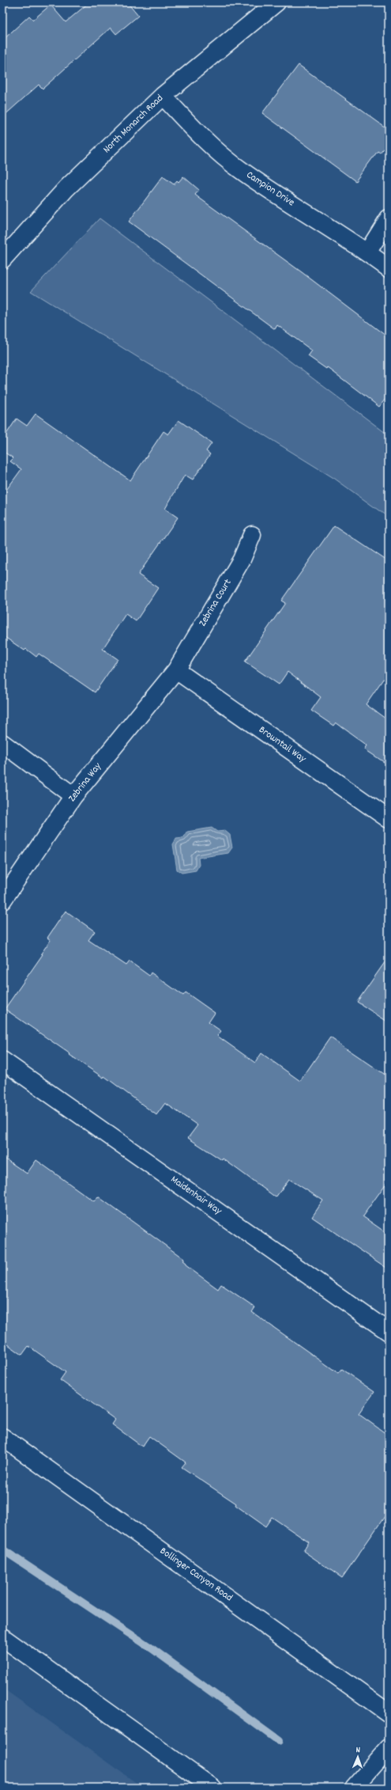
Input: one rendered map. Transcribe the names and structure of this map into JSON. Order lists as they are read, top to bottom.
{
  "streets": {
    "street": [
      "North Monarch Road",
      "Campion Drive",
      "Zebrina Court",
      "Browntail Way",
      "Zebrina Way",
      "Maidenhair Way",
      "Bollinger Canyon Road"
    ]
  },
  "crossings": [
    ["North Monarch Road", "Campion Drive"],
    ["Zebrina Court", "Browntail Way"],
    ["Zebrina Court", "Zebrina Way"],
    ["Browntail Way", "Zebrina Way"]
  ],
  "north": "top"
}
